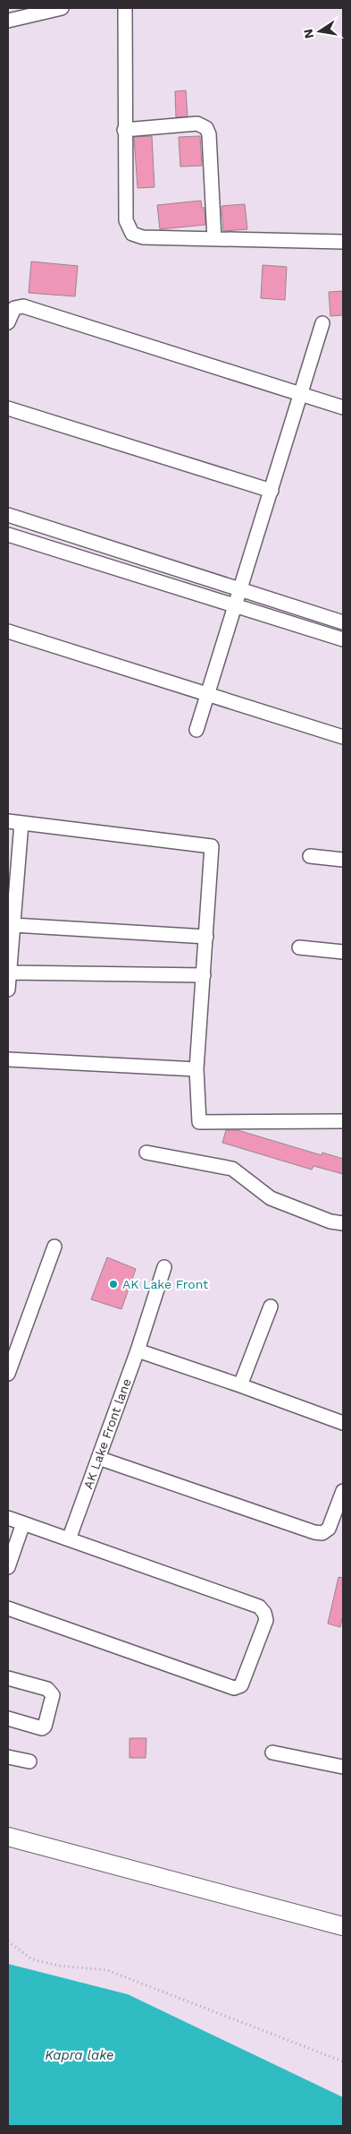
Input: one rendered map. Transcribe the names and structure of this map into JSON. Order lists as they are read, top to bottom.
{
  "streets": {
    "street": ["AK Lake Front lane"]
  },
  "water": ["Kapra lake"],
  "places": ["AK Lake Front"],
  "north": "left"
}
